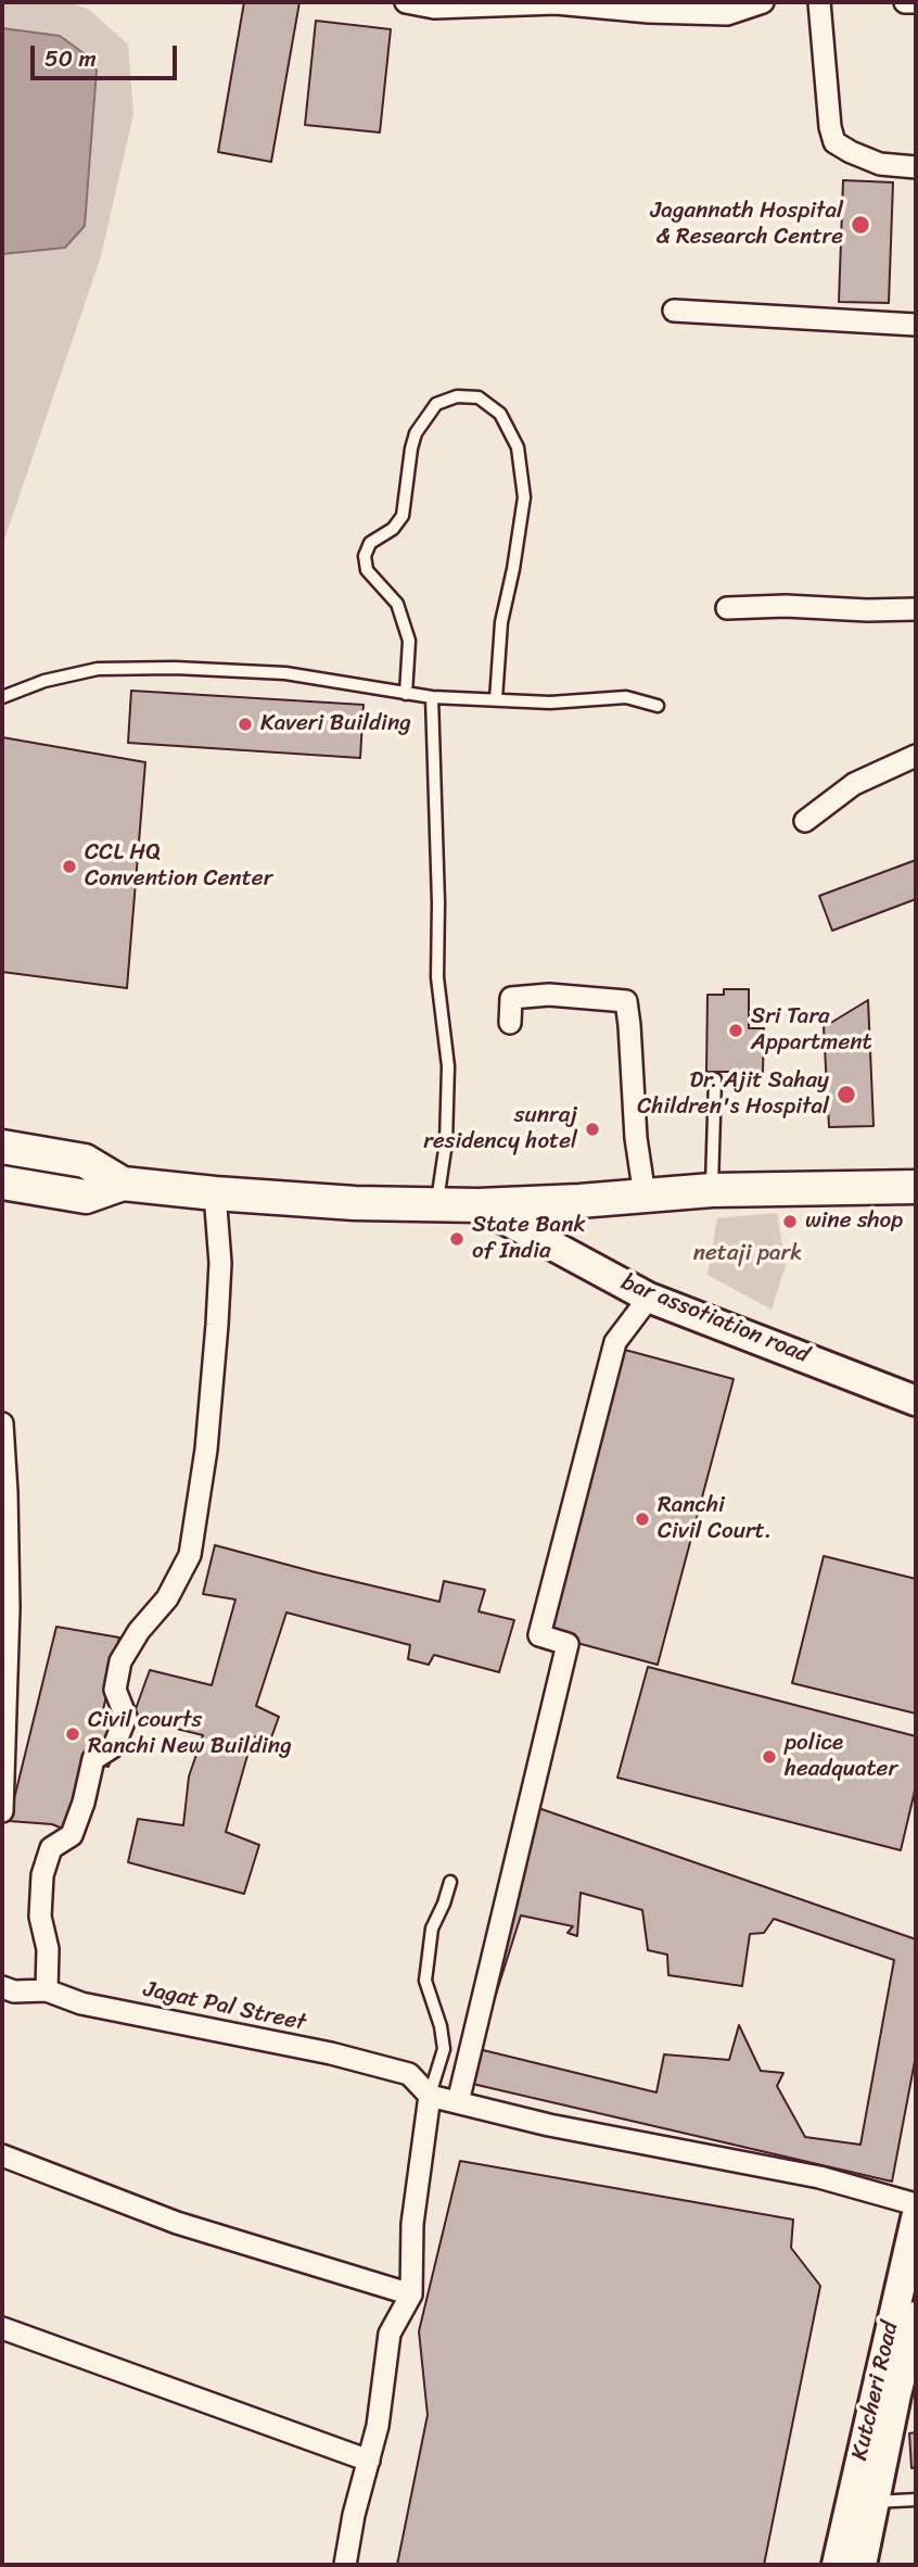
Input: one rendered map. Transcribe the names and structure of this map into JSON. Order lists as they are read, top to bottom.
{
  "streets": {
    "main road": ["bar assotiation road", "Kutcheri Road"],
    "street": ["Jagat Pal Street"]
  },
  "parks": ["netaji park"],
  "places": [
    "Jagannath Hospital & Research Centre",
    "Kaveri Building",
    "CCL HQ Convention Center",
    "Sri Tara Appartment",
    "Dr. Ajit Sahay Children's Hospital",
    "sunraj residency hotel",
    "wine shop",
    "State Bank of India",
    "Ranchi Civil Court.",
    "Civil courts Ranchi New Building",
    "police headquater"
  ],
  "scale_bar": "50 m"
}
